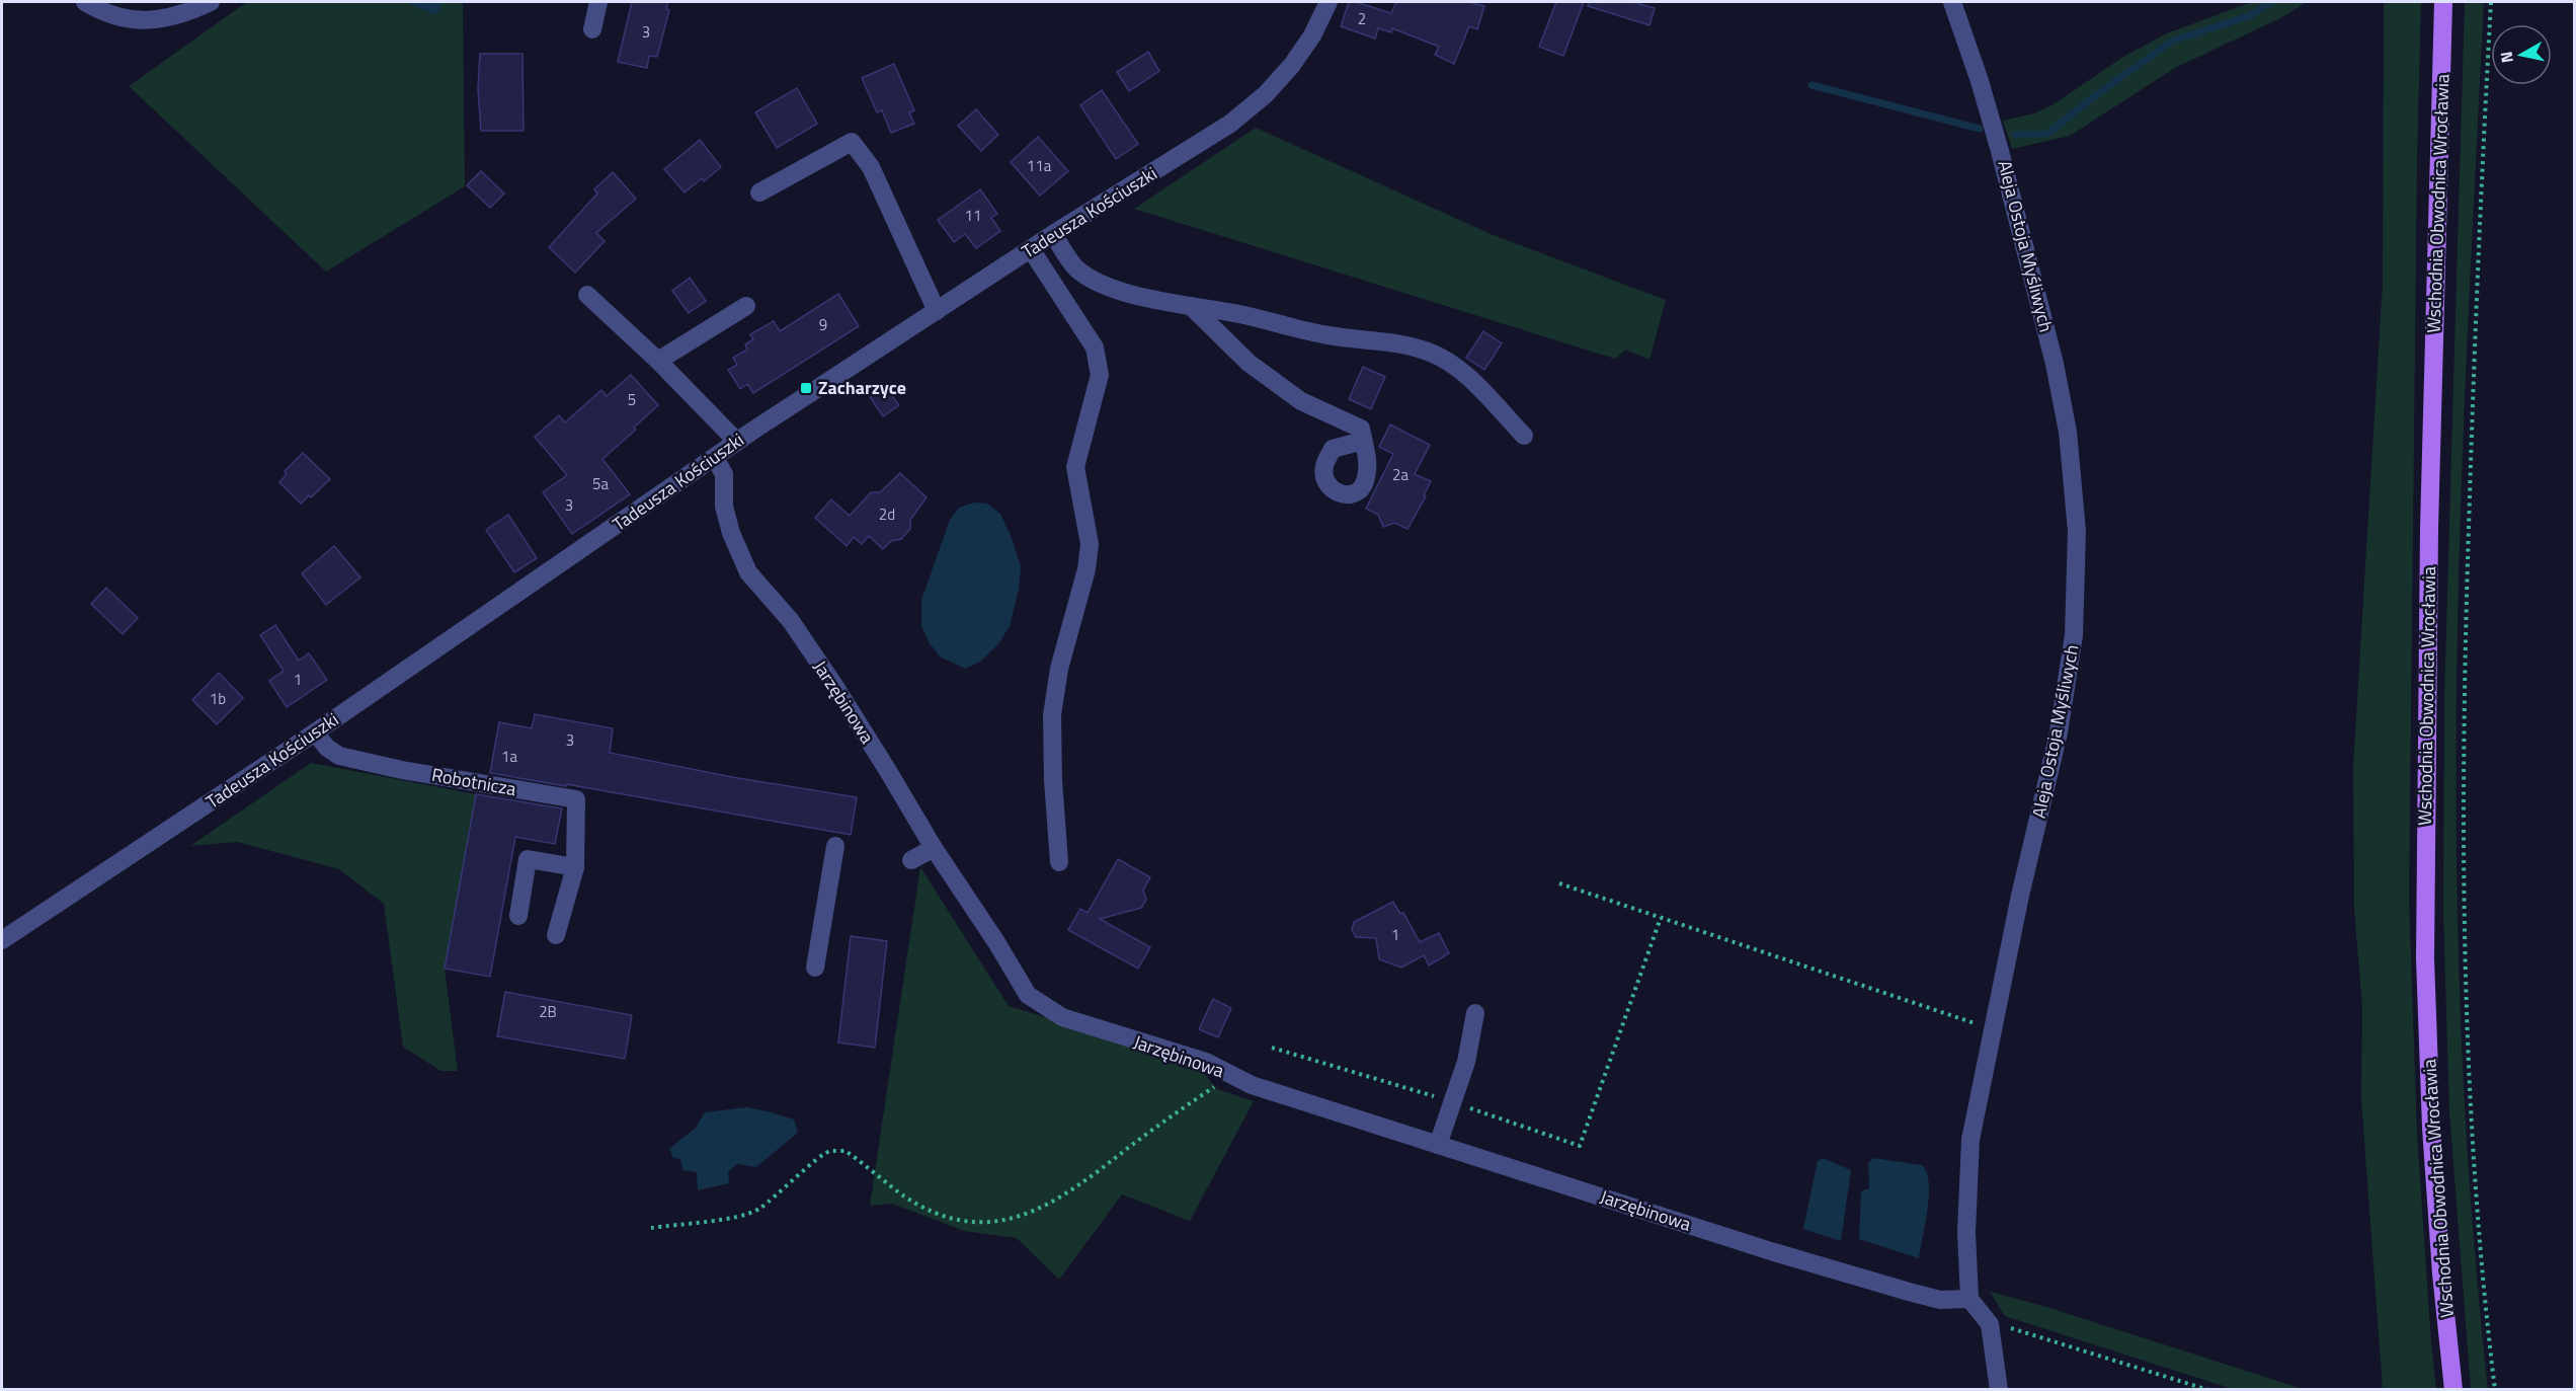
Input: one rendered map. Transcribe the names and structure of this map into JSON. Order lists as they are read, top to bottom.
{
  "streets": {
    "main road": ["Wschodnia Obwodnica Wrocławia"],
    "street": [
      "Tadeusza Kościuszki",
      "Aleja Ostoja Myśliwych",
      "Jarzębinowa",
      "Robotnicza"
    ]
  },
  "crossings": [
    ["Tadeusza Kościuszki", "Jarzębinowa"],
    ["Tadeusza Kościuszki", "Robotnicza"],
    ["Aleja Ostoja Myśliwych", "Jarzębinowa"]
  ],
  "places": {
    "transit": ["Zacharzyce"]
  },
  "house_numbers": [
    "2",
    "3",
    "11a",
    "11",
    "9",
    "5",
    "2a",
    "5a",
    "3",
    "2d",
    "1",
    "1b",
    "3",
    "1a",
    "1",
    "2B"
  ],
  "north": "left"
}
